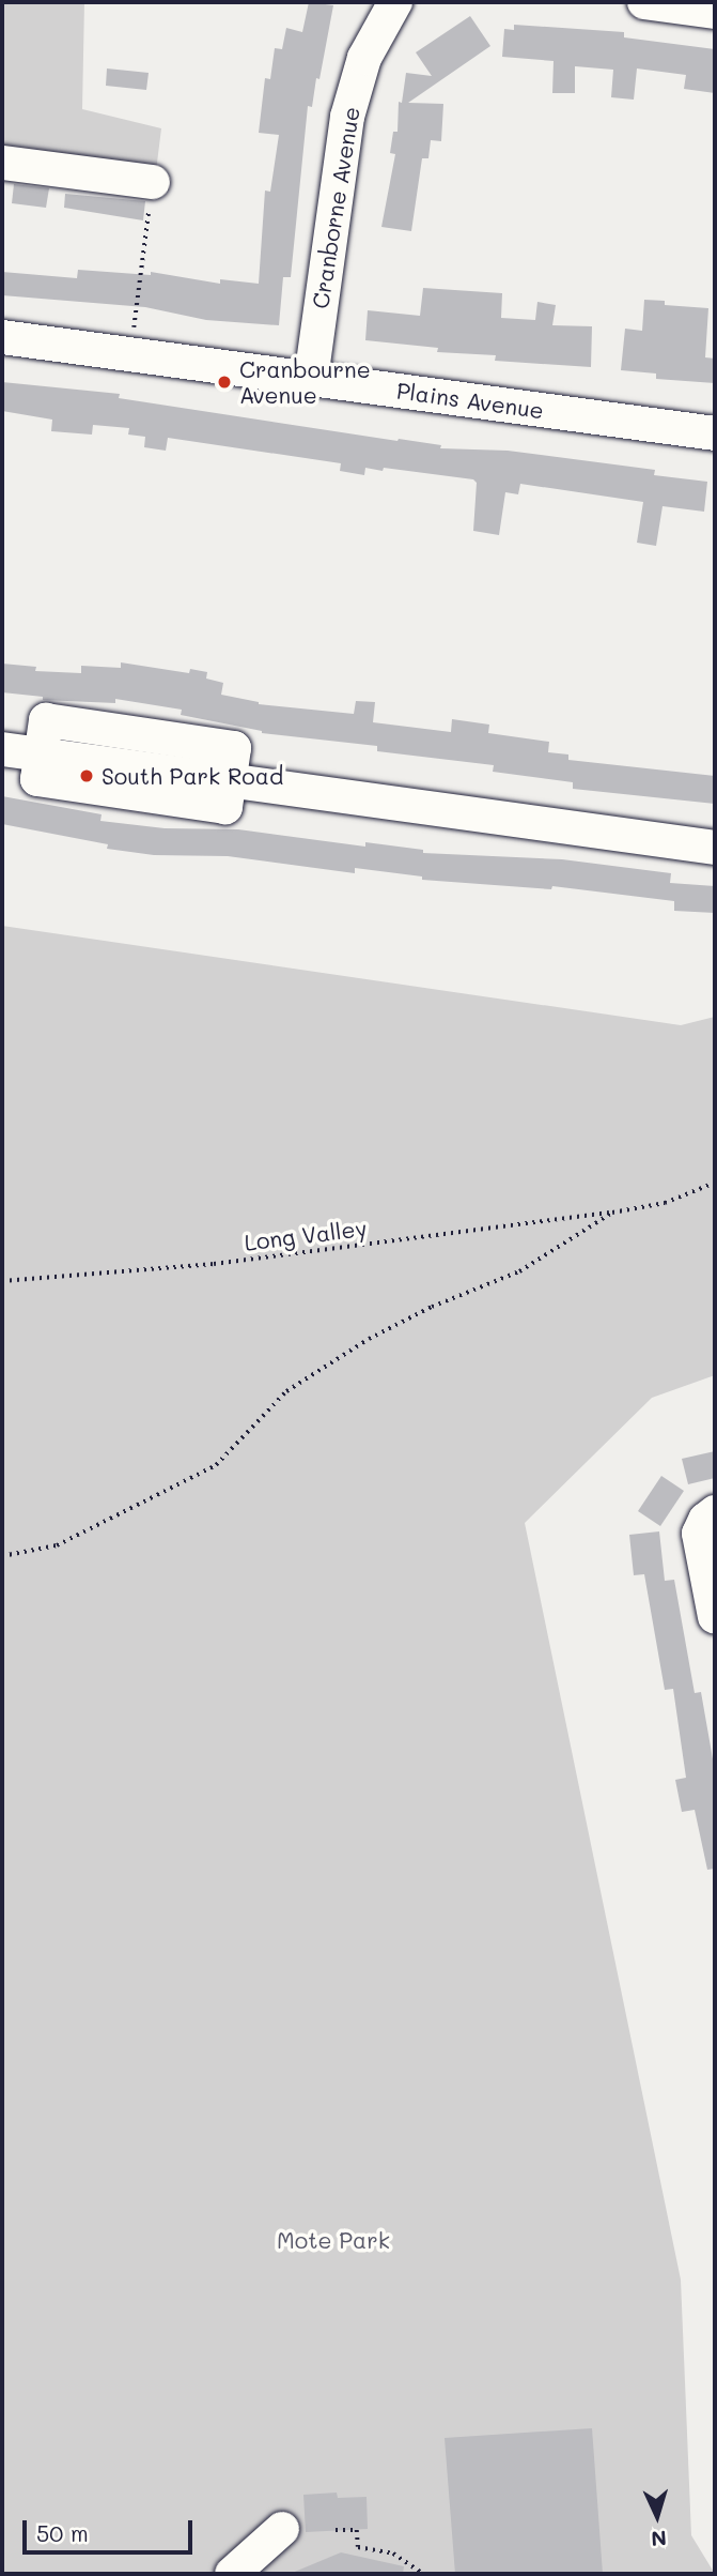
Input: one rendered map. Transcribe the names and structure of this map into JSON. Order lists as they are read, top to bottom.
{
  "streets": {
    "street": ["Cranborne Avenue", "Plains Avenue"],
    "path": ["Long Valley"]
  },
  "crossings": [
    ["Cranborne Avenue", "Plains Avenue"]
  ],
  "parks": ["Mote Park"],
  "places": ["Cranbourne Avenue", "South Park Road"],
  "scale_bar": "50 m",
  "north": "bottom"
}
